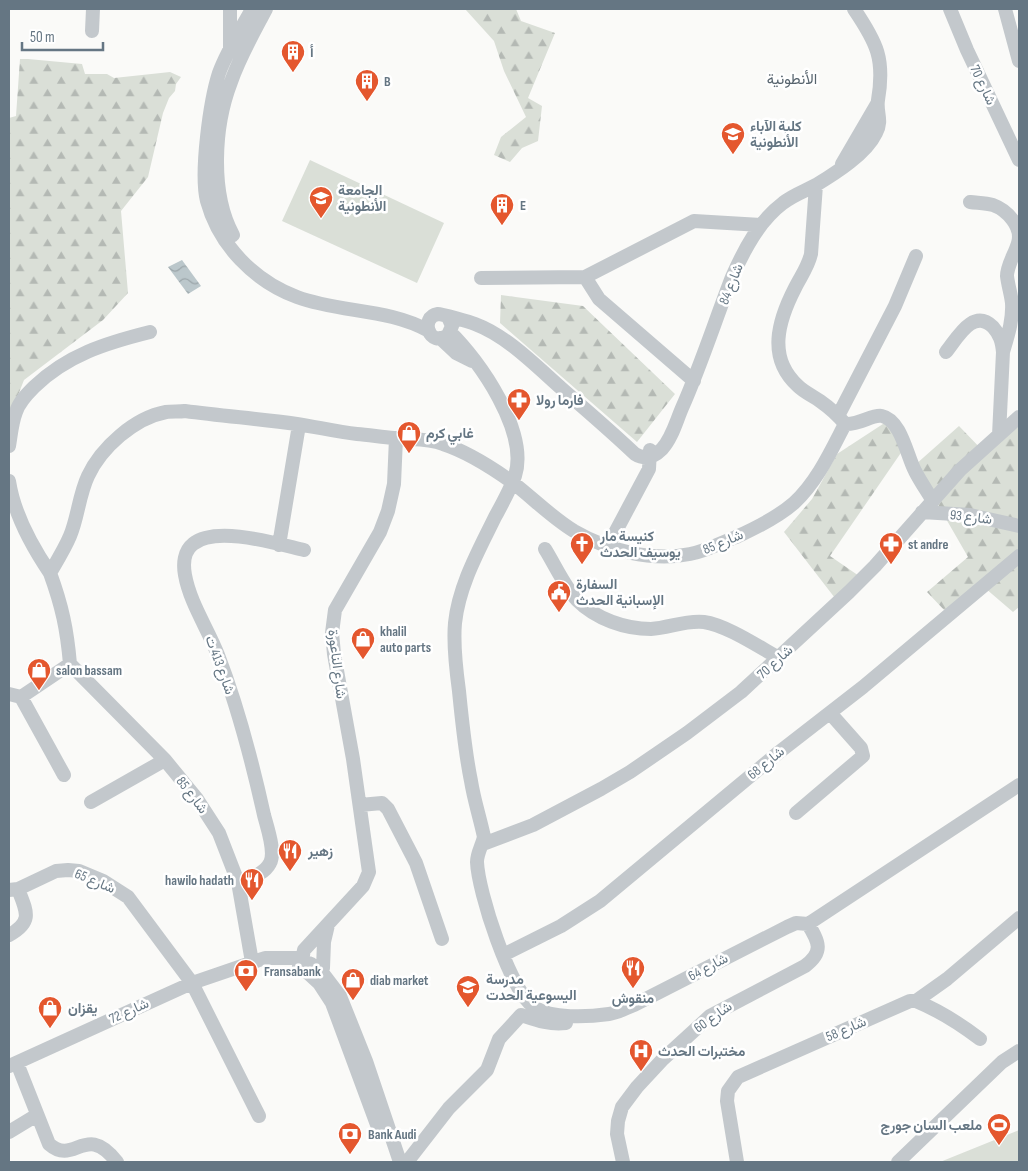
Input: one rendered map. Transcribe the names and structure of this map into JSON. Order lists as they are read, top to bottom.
{
  "streets": {
    "street": [
      "شارع 70",
      "شارع 84",
      "شارع 93",
      "شارع 85",
      "شارع الناعورة",
      "شارع 413 ت",
      "شارع 68",
      "شارع 65",
      "شارع 64",
      "شارع 72",
      "شارع 60",
      "شارع 58"
    ]
  },
  "crossings": [
    ["شارع 70", "شارع 93"],
    ["شارع 70", "شارع 64"],
    ["شارع 85", "شارع 413 ت"],
    ["شارع 85", "شارع 72"],
    ["شارع الناعورة", "شارع 72"],
    ["شارع 68", "شارع 64"],
    ["شارع 65", "شارع 72"],
    ["شارع 64", "شارع 60"]
  ],
  "districts": ["الأنطونية"],
  "places": {
    "building": ["أ", "B", "E"],
    "school or university": ["كلية الآباء الأنطونية", "الجامعة الأنطونية", "مدرسة اليسوعية الحدت"],
    "pharmacy": ["فارما رولا", "st andre"],
    "shop": [
      "غابي كرم",
      "khalil auto parts",
      "salon bassam",
      "diab market",
      "يقزان"
    ],
    "church": ["كنيسة مار يوسيف الحدث"],
    "public building": ["السفارة الإسبانية الحدث"],
    "restaurant": ["زهير", "hawilo hadath", "منقوش"],
    "bank": ["Fransabank", "Bank Audi"],
    "hospital": ["مختبرات الحدث"],
    "sports": ["ملعب السان جورج"]
  },
  "scale_bar": "50 m"
}
